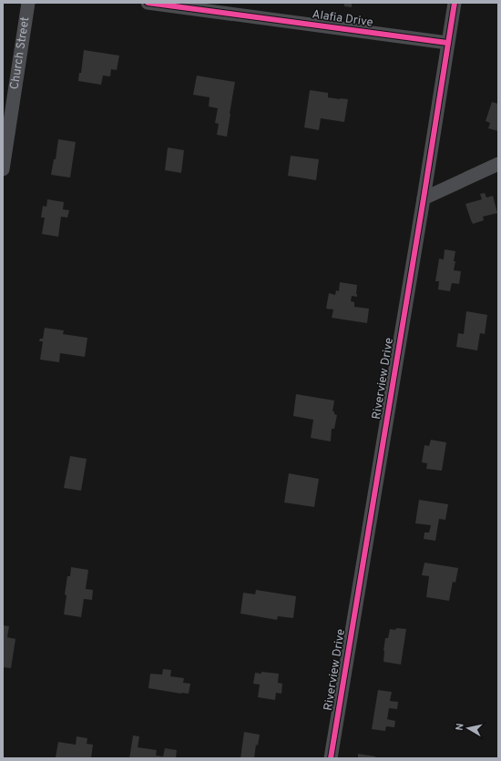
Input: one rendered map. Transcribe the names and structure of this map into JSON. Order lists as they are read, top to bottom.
{
  "streets": {
    "street": ["Alafia Drive", "Church Street", "Riverview Drive"]
  },
  "crossings": [
    ["Alafia Drive", "Riverview Drive"]
  ],
  "north": "left"
}
